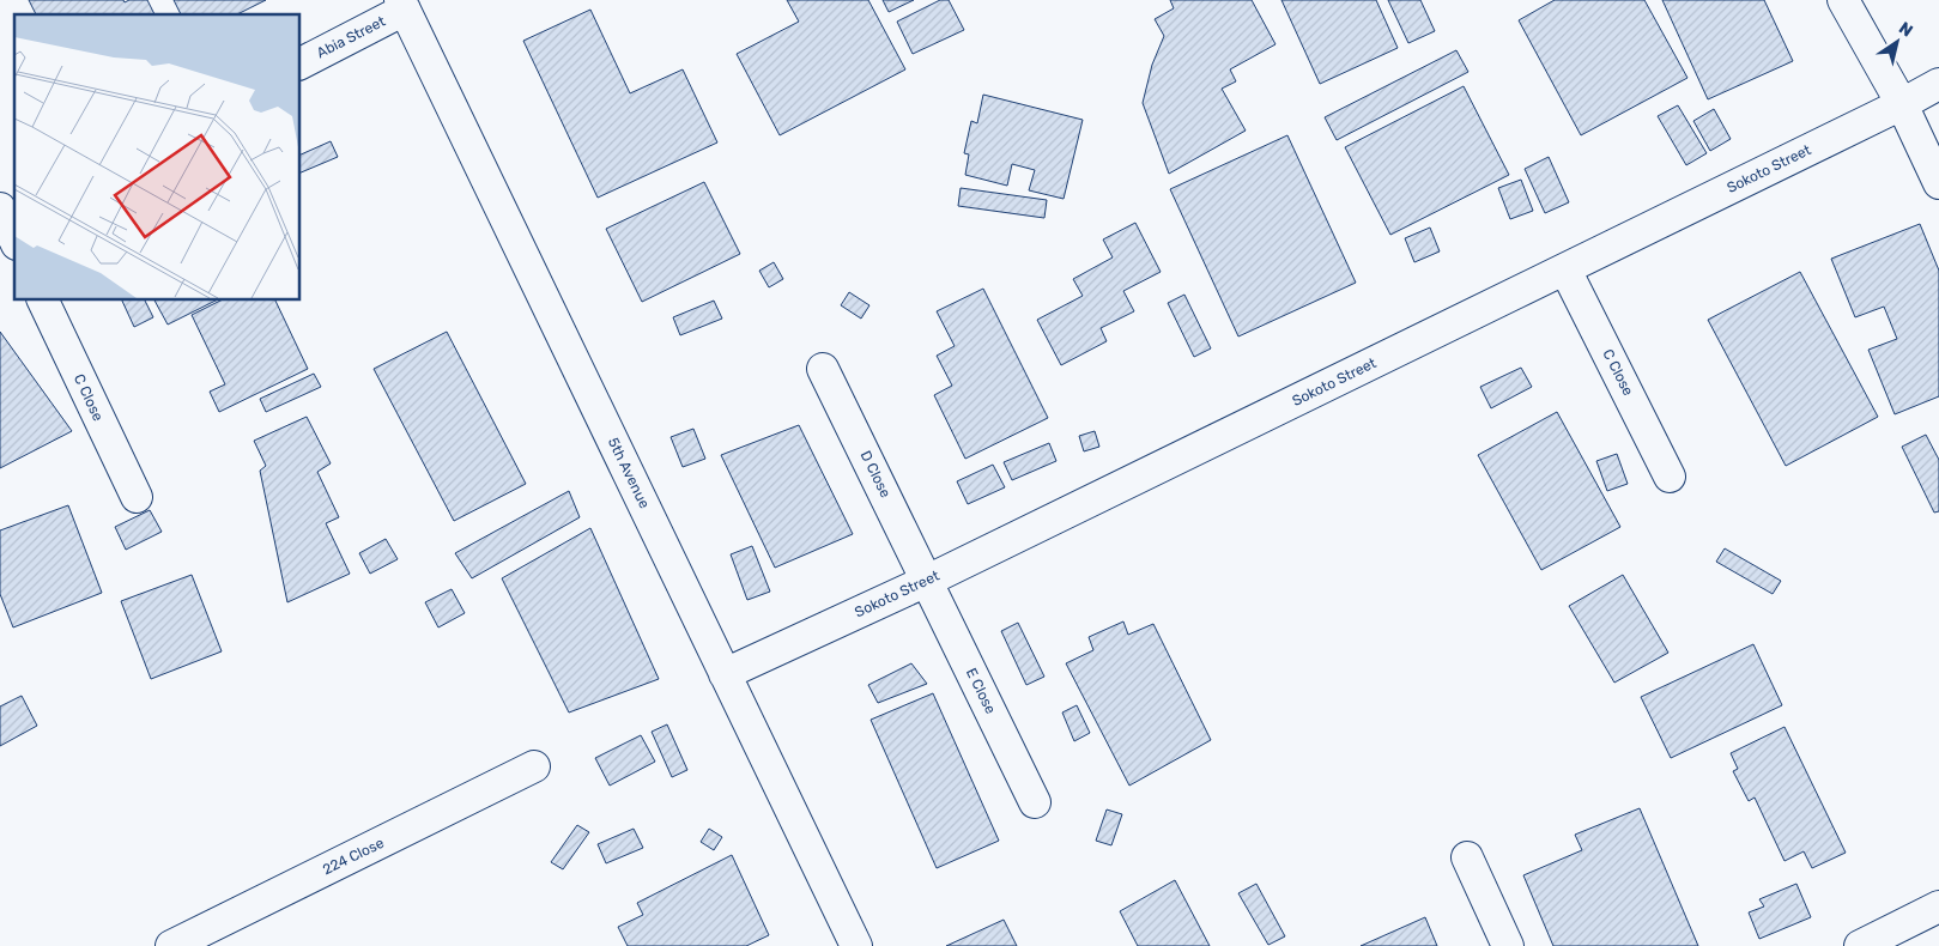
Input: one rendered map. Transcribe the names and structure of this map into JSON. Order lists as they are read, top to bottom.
{
  "streets": {
    "street": [
      "Abia Street",
      "Sokoto Street",
      "C Close",
      "5th Avenue",
      "D Close",
      "E Close",
      "224 Close"
    ]
  },
  "crossings": [
    ["Abia Street", "5th Avenue"],
    ["Sokoto Street", "C Close"],
    ["Sokoto Street", "5th Avenue"],
    ["Sokoto Street", "D Close"],
    ["Sokoto Street", "E Close"],
    ["D Close", "E Close"]
  ],
  "north": "top right"
}
